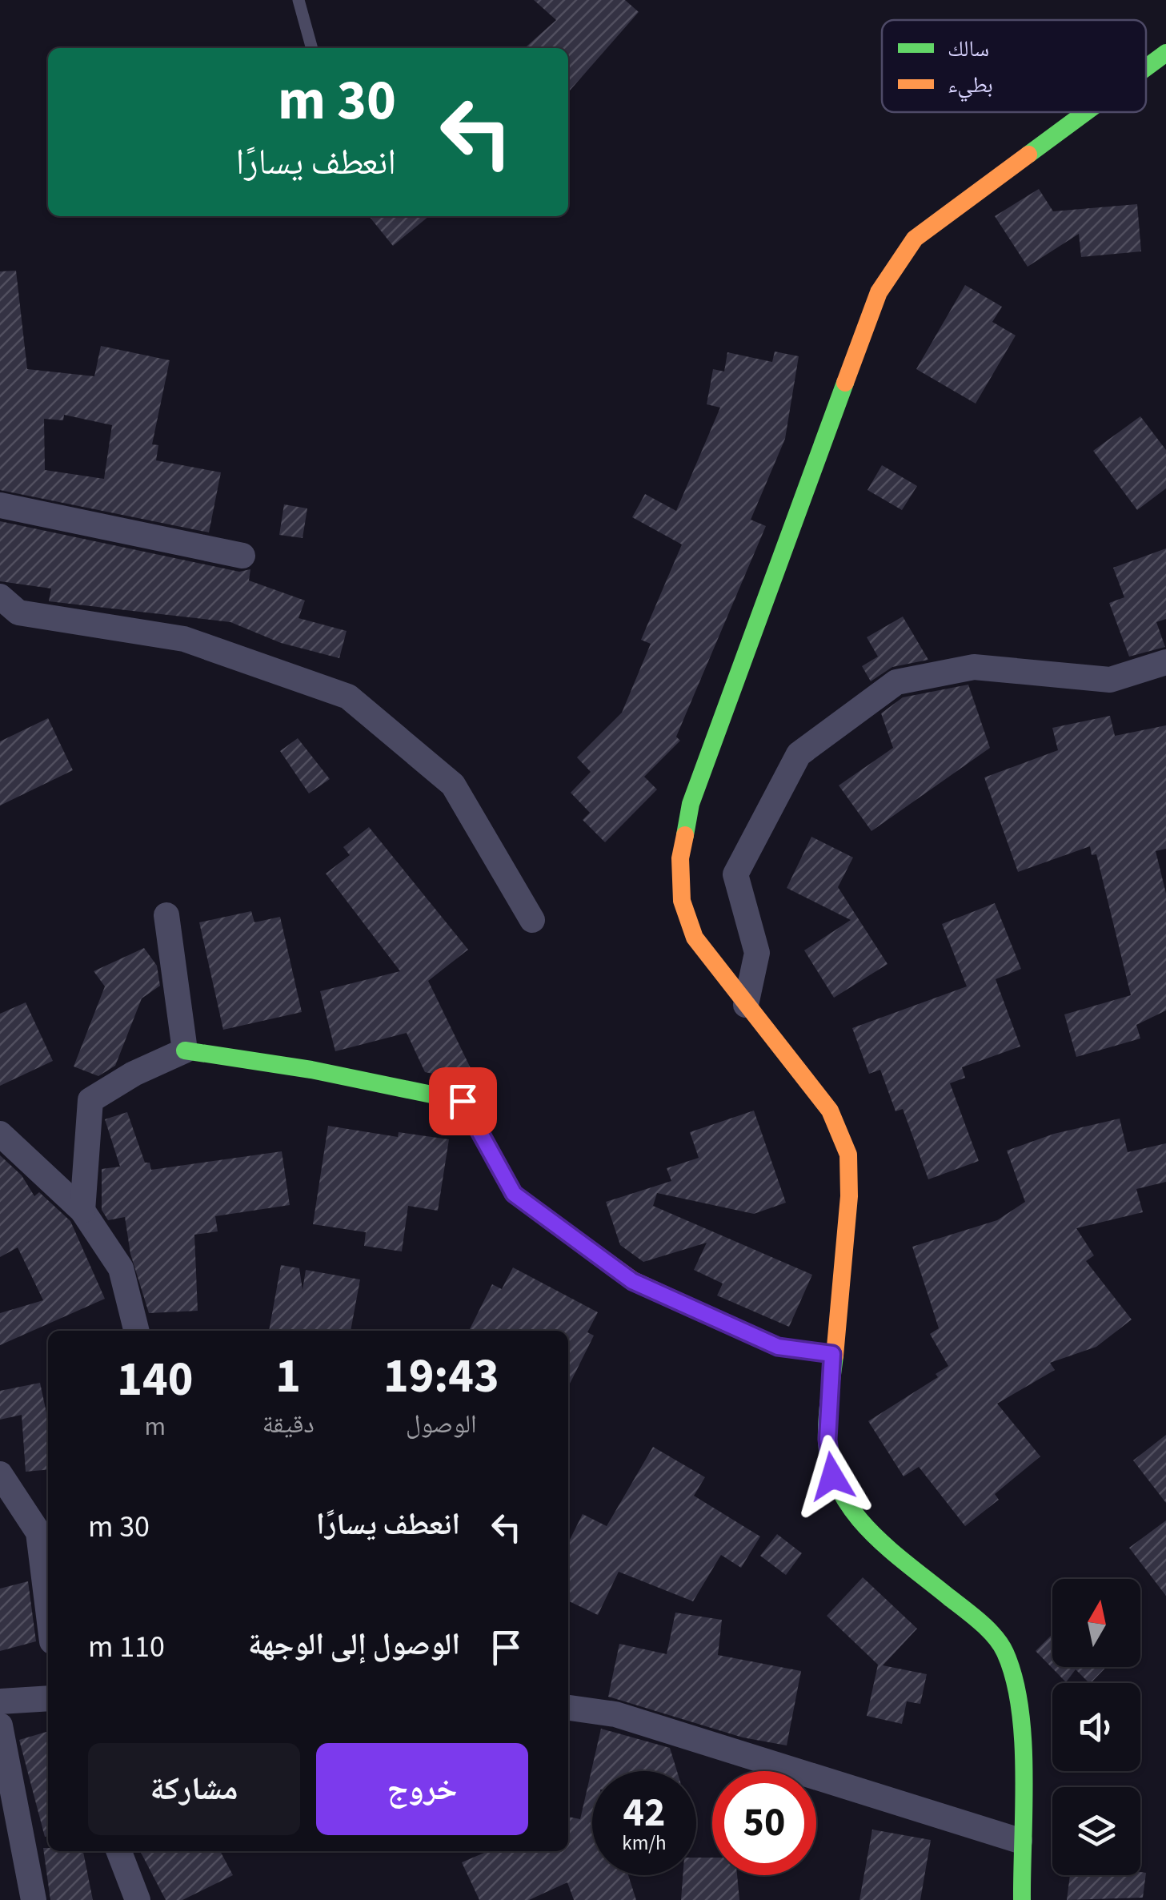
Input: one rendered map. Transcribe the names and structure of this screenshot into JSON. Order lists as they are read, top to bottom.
{
  "legend": ["سالك", "بطيء"],
  "north": "top",
  "page": {
    "turn": ["30 m", "انعطف يسارًا"],
    "eta": [
      "19:43",
      "الوصول",
      "1",
      "دقيقة",
      "140",
      "m"
    ],
    "list": [
      {
        "name": "انعطف يسارًا",
        "value": "30 m"
      },
      {
        "name": "الوصول إلى الوجهة",
        "value": "110 m"
      }
    ],
    "buttons": ["خروج", "مشاركة"],
    "speed": "42 km/h",
    "limit": "50"
  }
}
